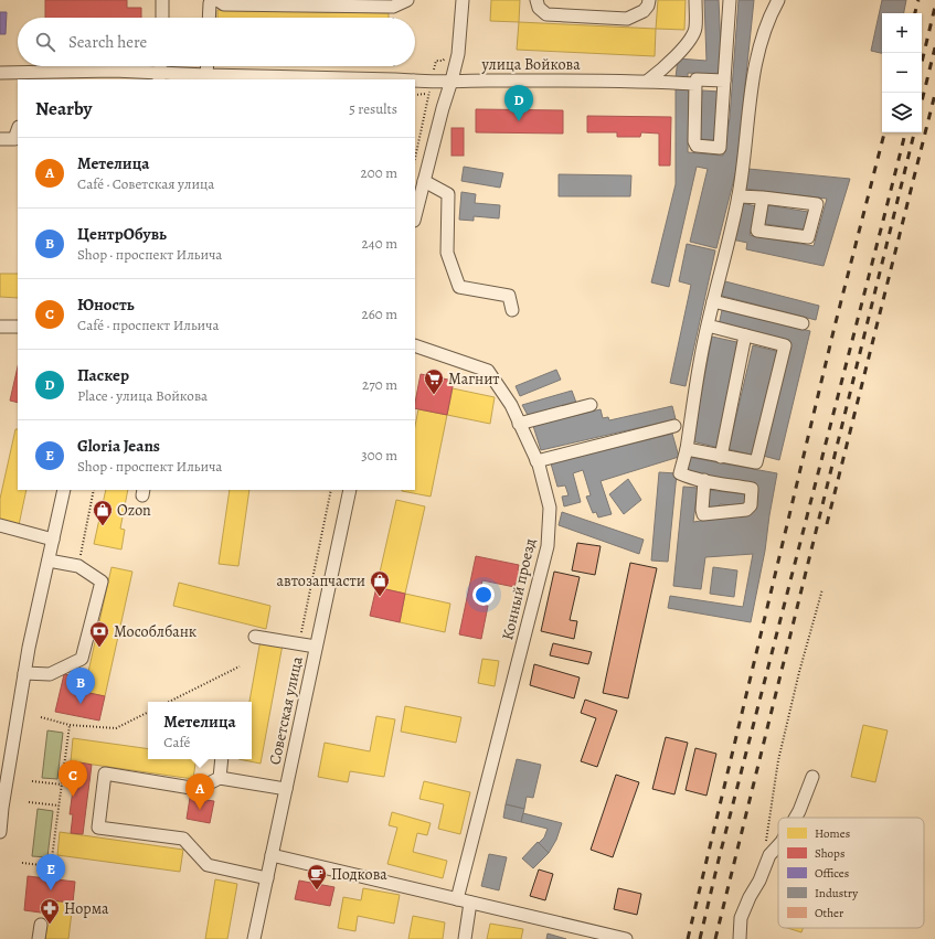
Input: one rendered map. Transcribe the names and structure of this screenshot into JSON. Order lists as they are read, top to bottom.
{
  "streets": {
    "street": ["улица Войкова", "Конный проезд", "Советская улица"]
  },
  "places": {
    "supermarket": ["Магнит"],
    "shop": ["Ozon", "автозапчасти"],
    "bank": ["Мособлбанк"],
    "cafe": ["Подкова"],
    "pharmacy": ["Норма"]
  },
  "legend": [
    "Homes",
    "Shops",
    "Offices",
    "Industry",
    "Other"
  ],
  "page": {
    "map_buttons": ["+", "−"],
    "search": "Search here",
    "heading": ["Nearby", "5 results"],
    "pins": [
      "D",
      "B",
      "C",
      "A",
      "E"
    ],
    "list": [
      {
        "mark": "A",
        "name": "Метелица",
        "note": "Café · Советская улица",
        "value": "200 m"
      },
      {
        "mark": "B",
        "name": "ЦентрОбувь",
        "note": "Shop · проспект Ильича",
        "value": "240 m"
      },
      {
        "mark": "C",
        "name": "Юность",
        "note": "Café · проспект Ильича",
        "value": "260 m"
      },
      {
        "mark": "D",
        "name": "Паскер",
        "note": "Place · улица Войкова",
        "value": "270 m"
      },
      {
        "mark": "E",
        "name": "Gloria Jeans",
        "note": "Shop · проспект Ильича",
        "value": "300 m"
      }
    ],
    "popup": ["Метелица", "Café"]
  }
}
